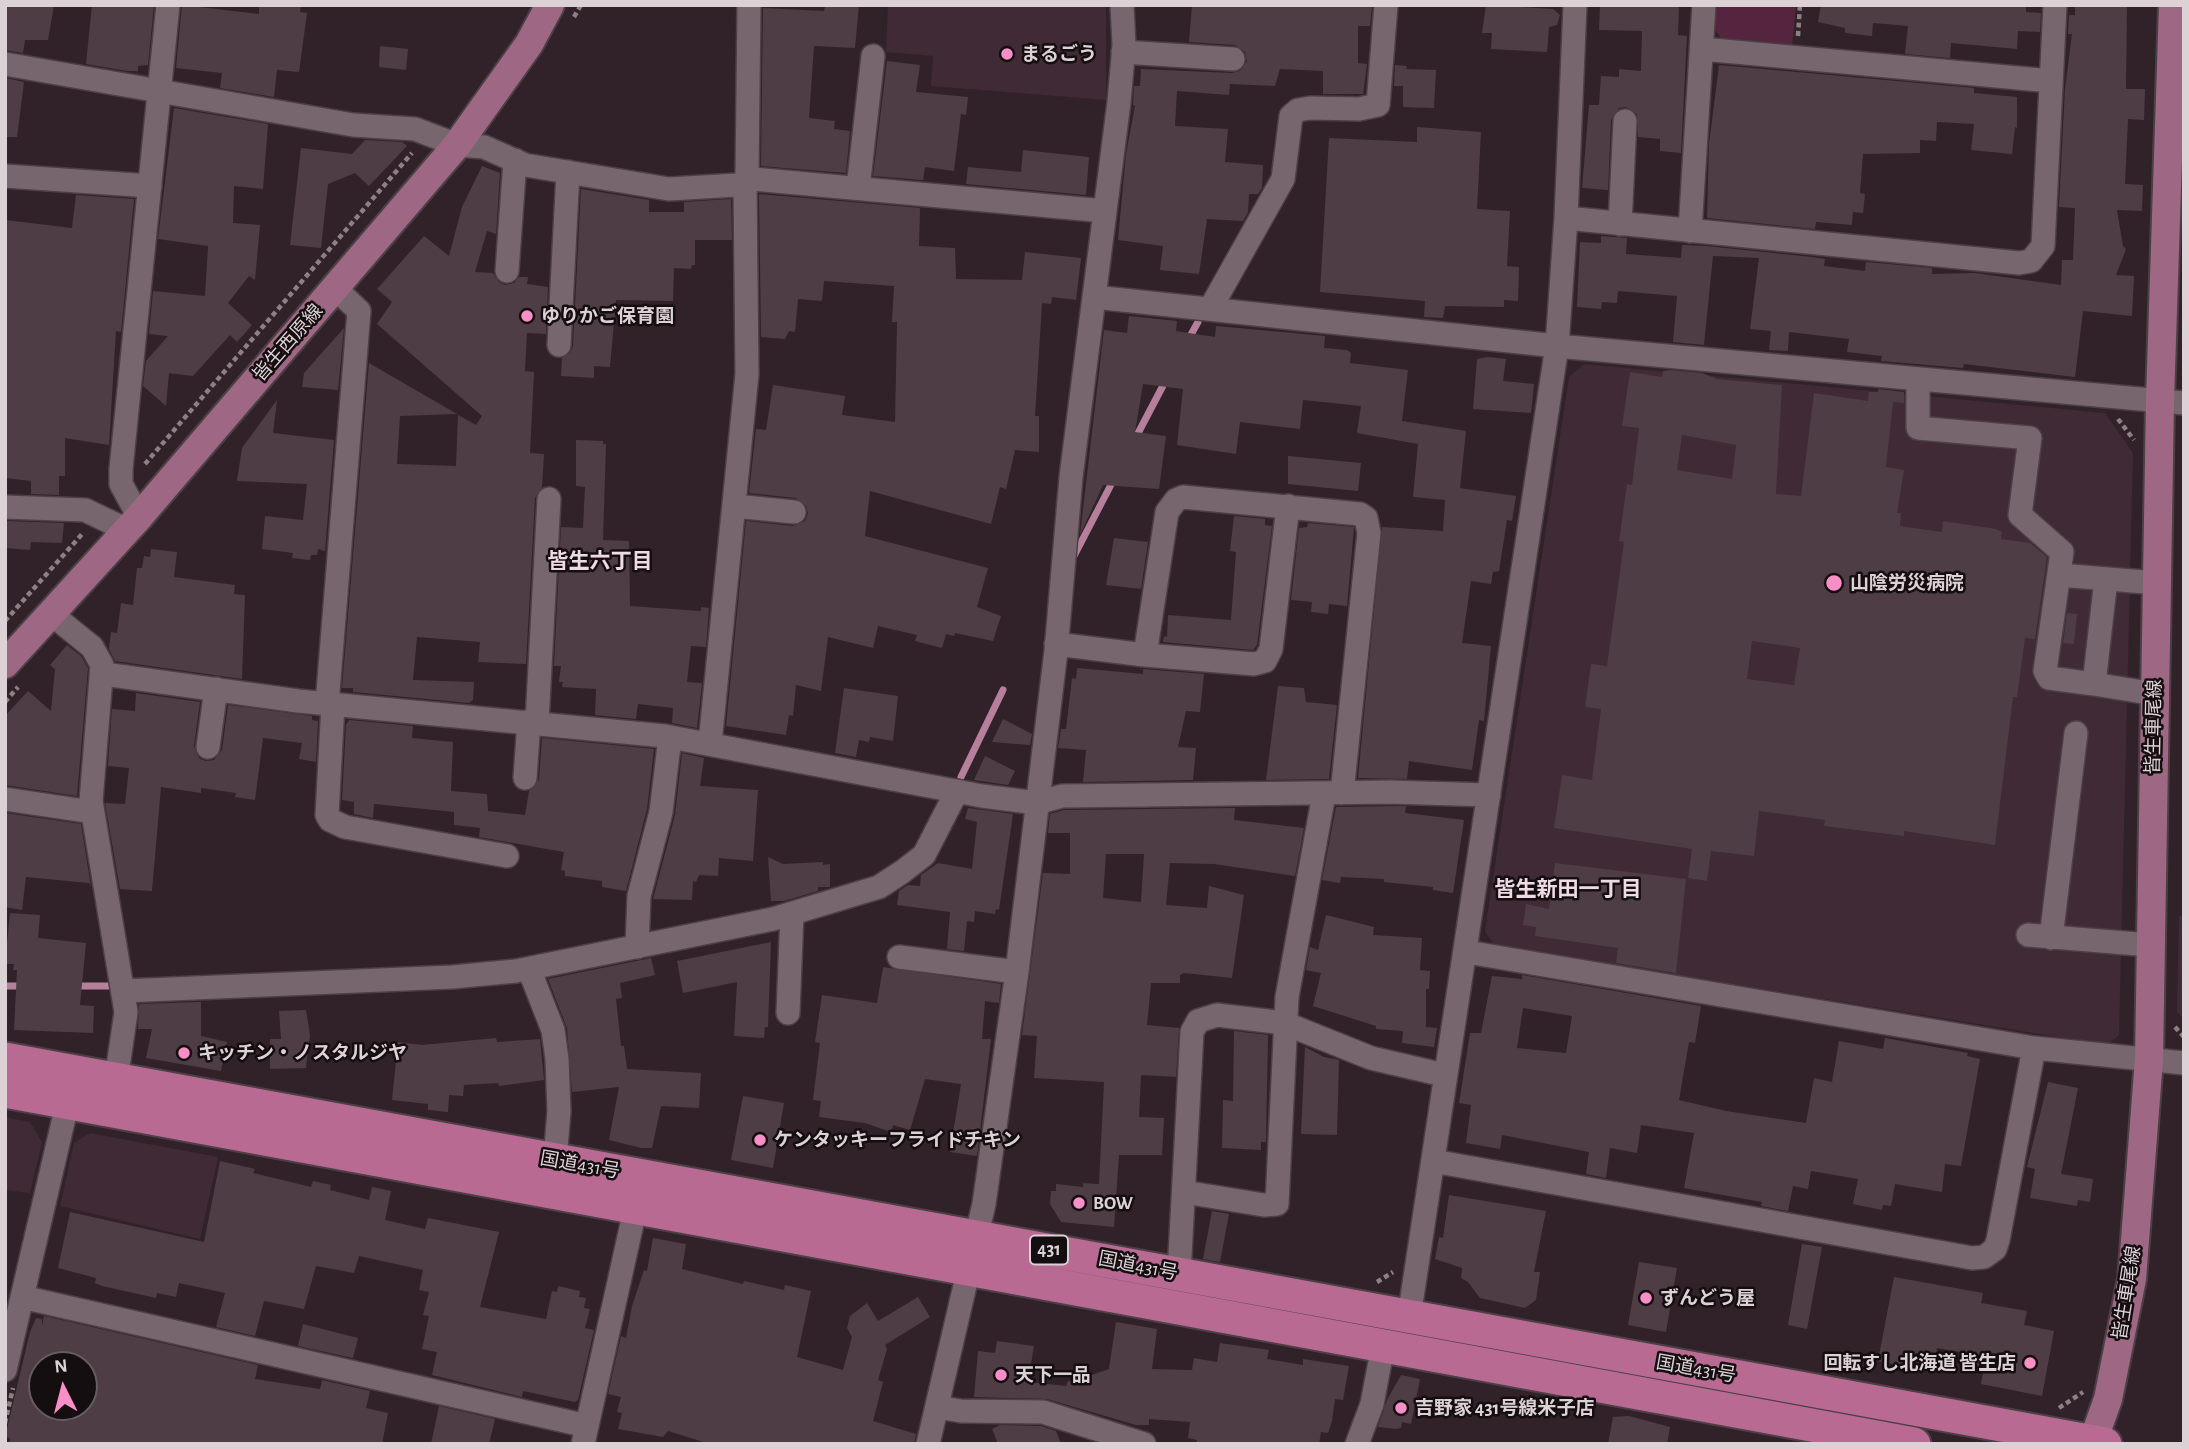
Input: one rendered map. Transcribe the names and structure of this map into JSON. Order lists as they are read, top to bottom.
{
  "streets": {
    "highway": ["国道431号", "431"],
    "main road": ["皆生西原線", "皆生車尾線"]
  },
  "crossings": [
    ["皆生車尾線", "国道431号"]
  ],
  "districts": ["皆生六丁目", "皆生新田一丁目"],
  "places": [
    "まるごう",
    "ゆりかご保育園",
    "山陰労災病院",
    "キッチン・ノスタルジヤ",
    "ケンタッキーフライドチキン",
    "BOW",
    "ずんどう屋",
    "回転すし北海道 皆生店",
    "天下一品",
    "吉野家 431号線米子店"
  ],
  "north": "top"
}
